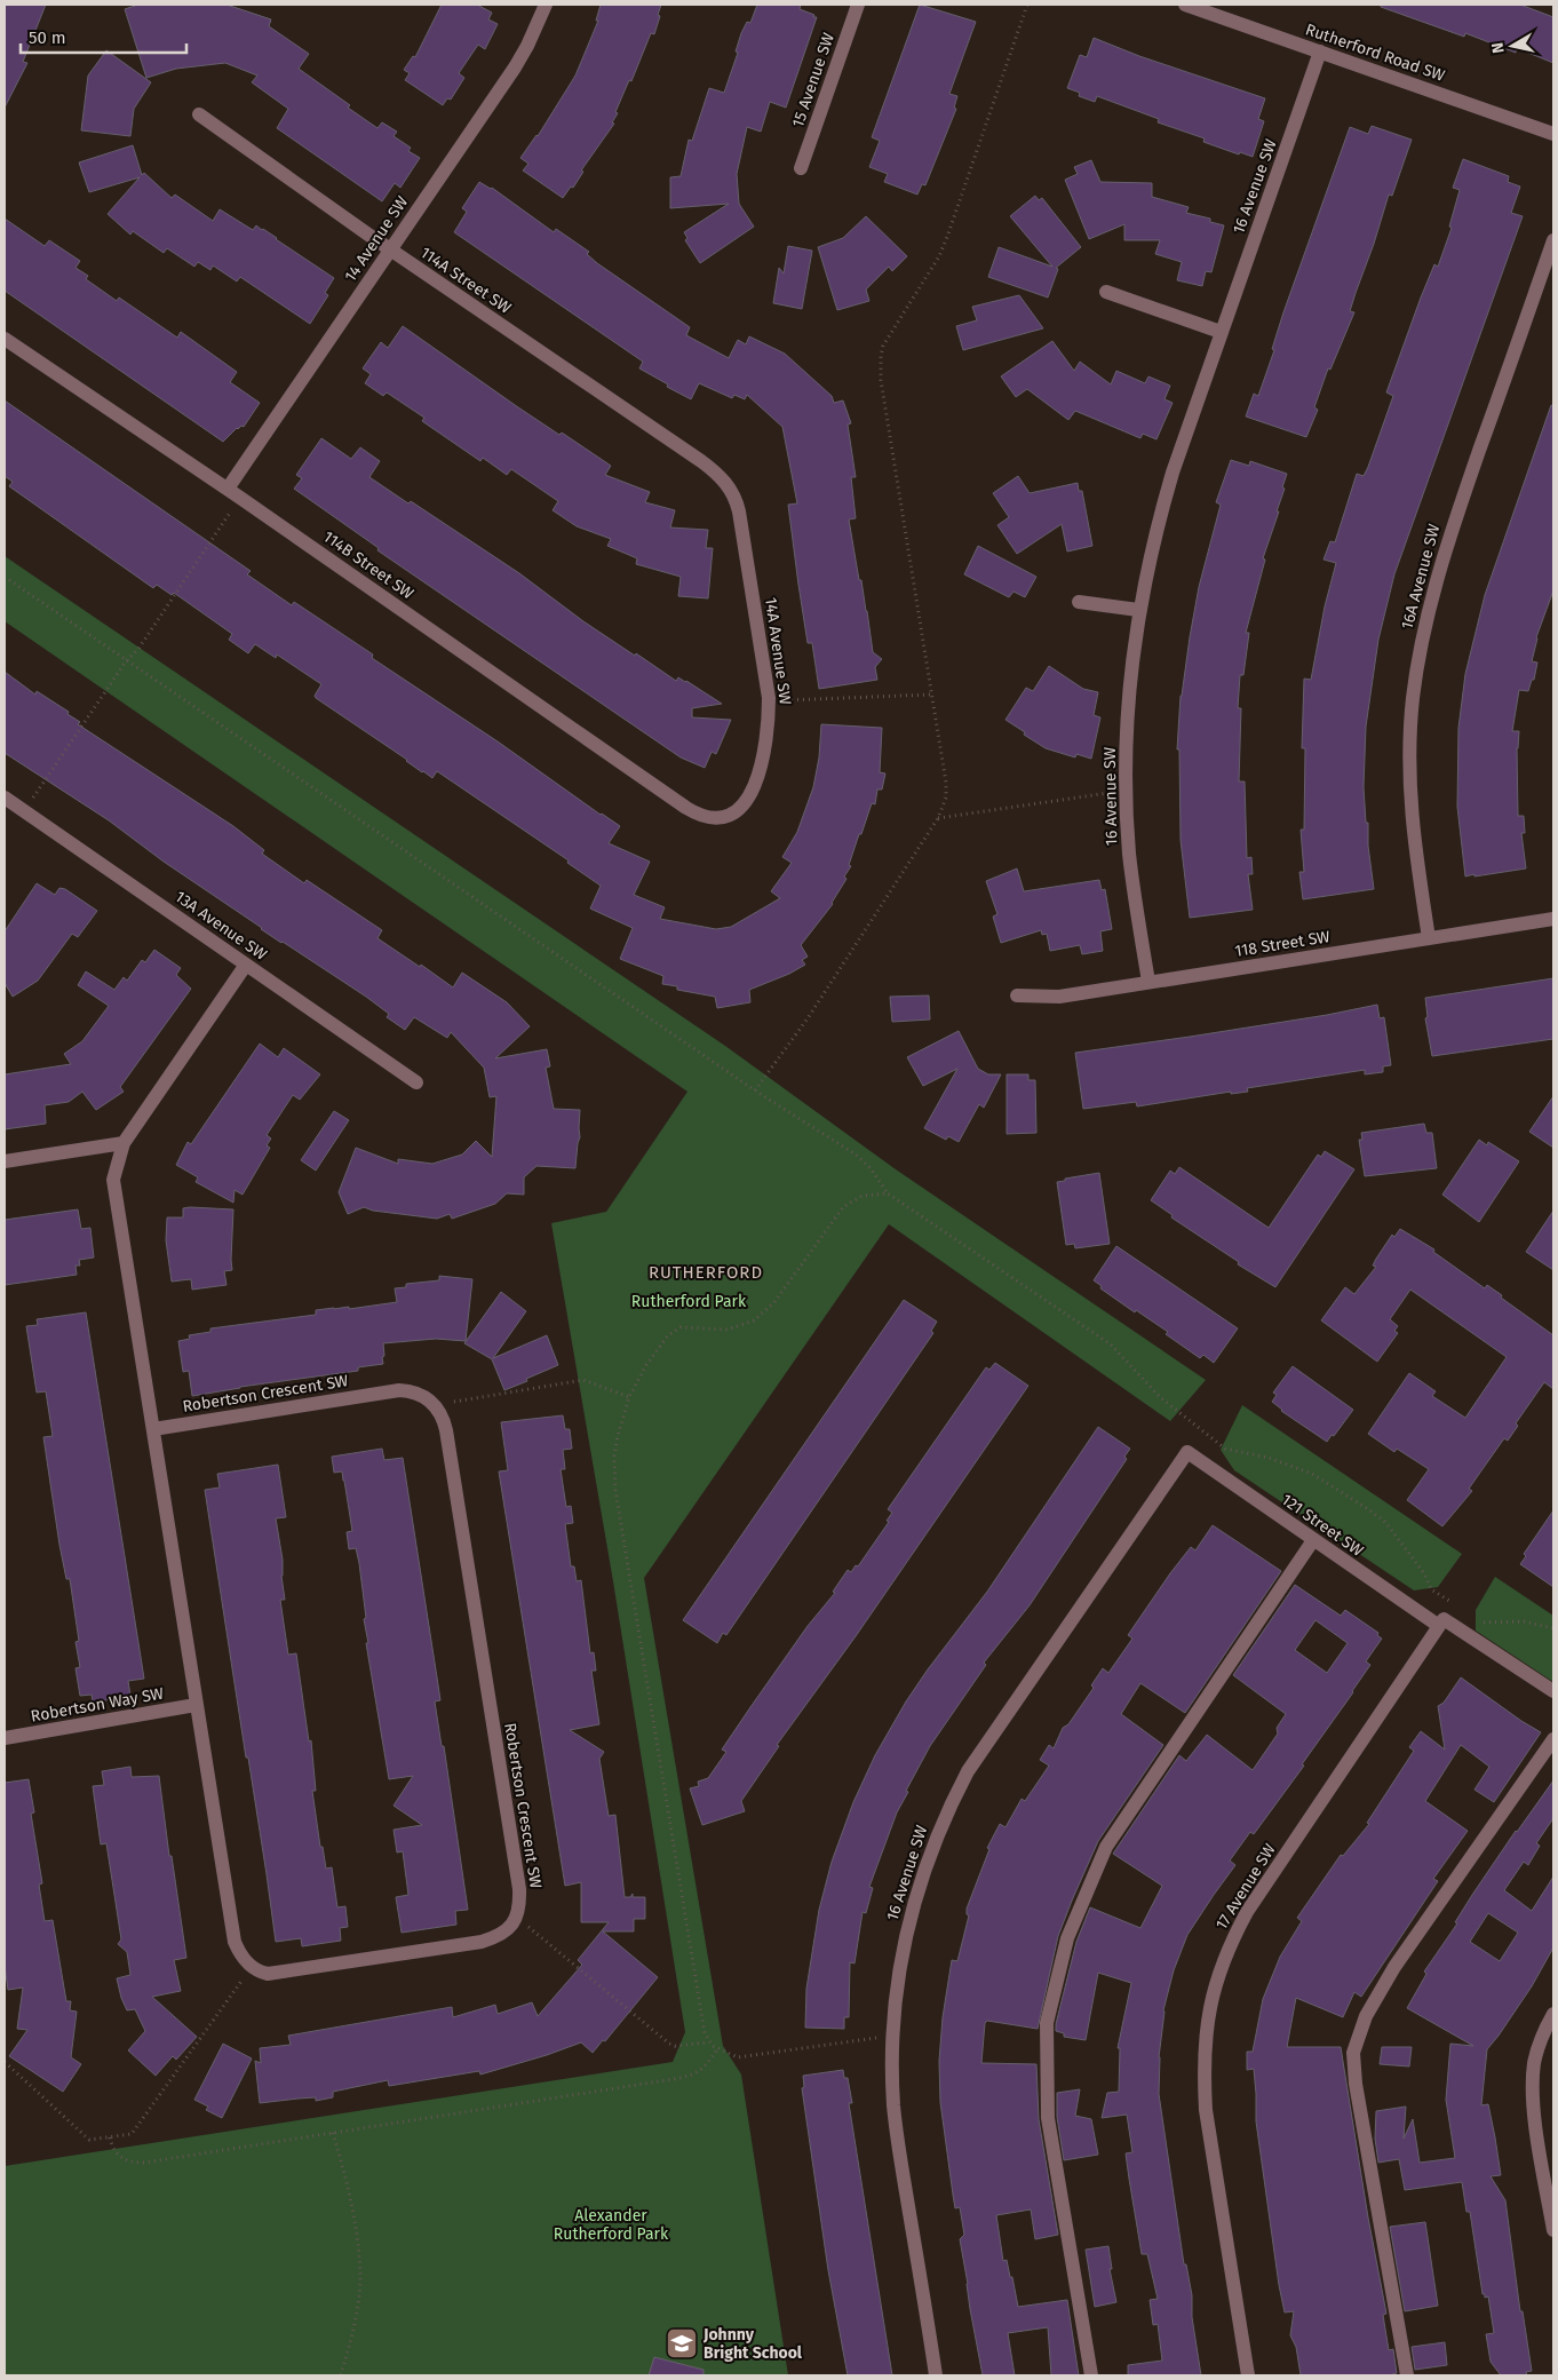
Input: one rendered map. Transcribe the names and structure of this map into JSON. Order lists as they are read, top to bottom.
{
  "streets": {
    "street": [
      "Rutherford Road SW",
      "15 Avenue SW",
      "16 Avenue SW",
      "14 Avenue SW",
      "114A Street SW",
      "114B Street SW",
      "16A Avenue SW",
      "14A Avenue SW",
      "13A Avenue SW",
      "118 Street SW",
      "Robertson Crescent SW",
      "121 Street SW",
      "Robertson Way SW",
      "17 Avenue SW"
    ]
  },
  "crossings": [
    ["Rutherford Road SW", "16 Avenue SW"],
    ["16 Avenue SW", "118 Street SW"],
    ["16 Avenue SW", "121 Street SW"],
    ["14 Avenue SW", "114A Street SW"],
    ["14 Avenue SW", "114B Street SW"],
    ["114A Street SW", "14A Avenue SW"],
    ["114B Street SW", "14A Avenue SW"],
    ["16A Avenue SW", "118 Street SW"],
    ["121 Street SW", "17 Avenue SW"]
  ],
  "districts": ["RUTHERFORD"],
  "parks": ["Rutherford Park", "Alexander Rutherford Park"],
  "places": {
    "school or university": ["Johnny Bright School"]
  },
  "scale_bar": "50 m",
  "north": "left"
}
